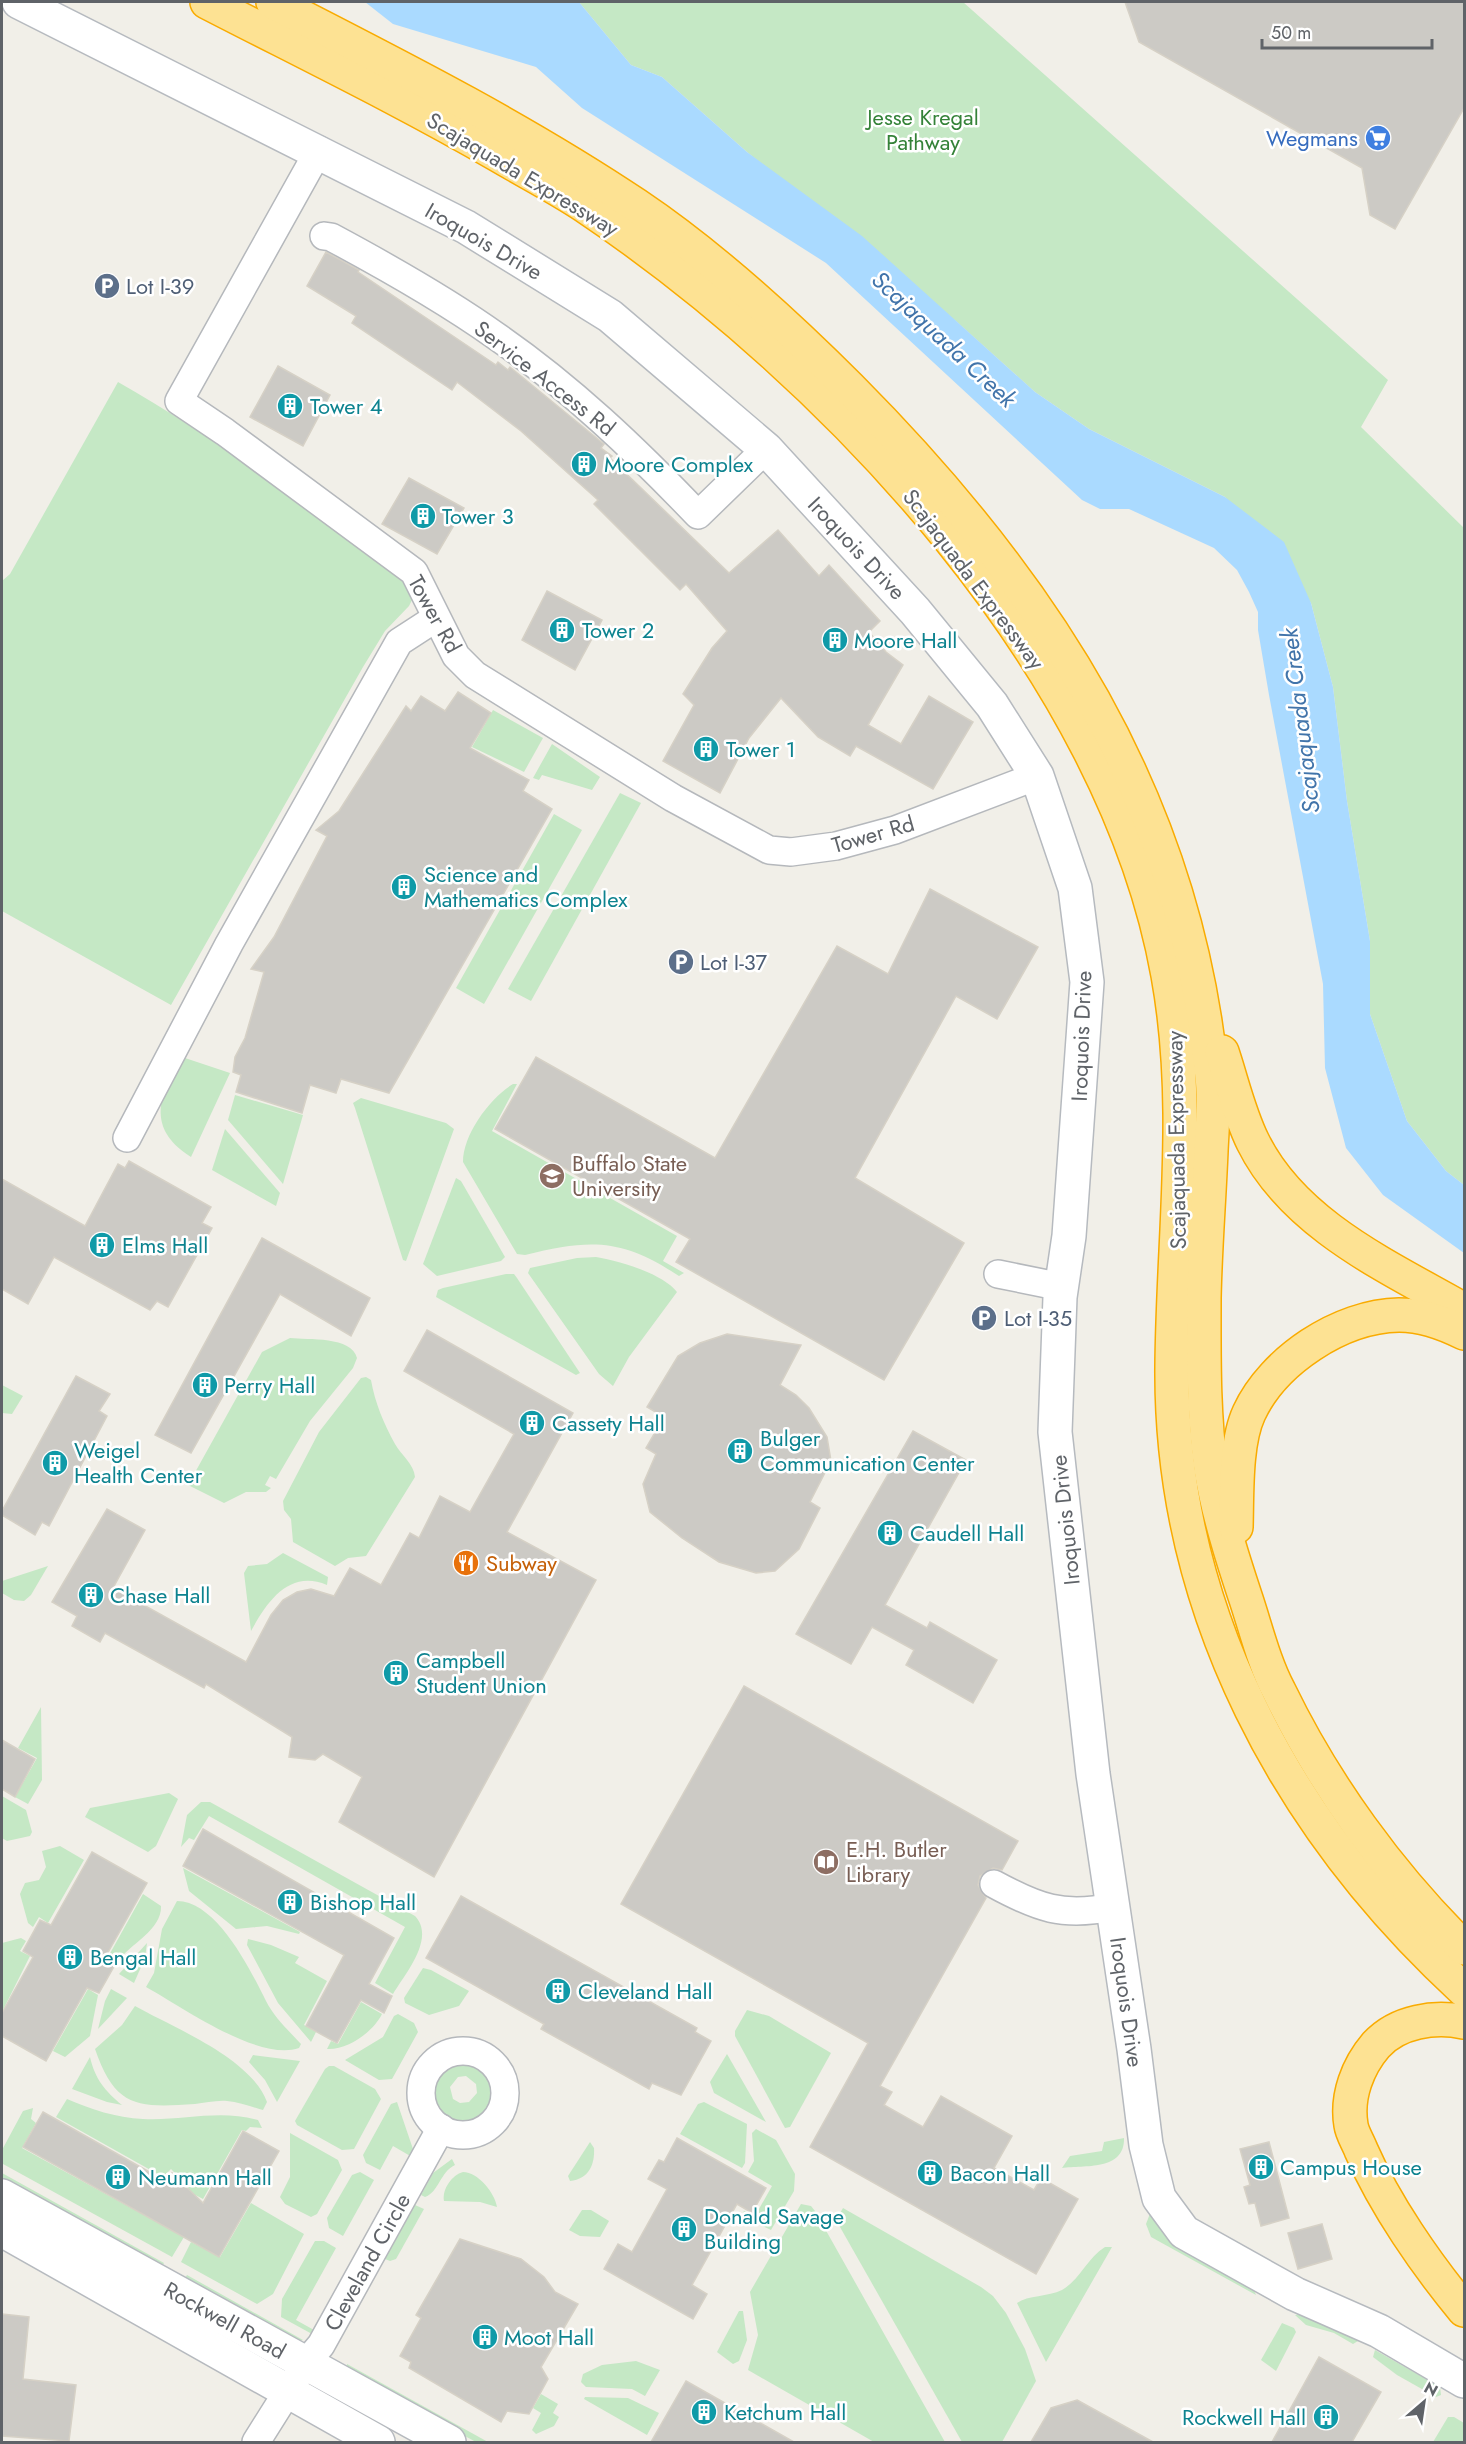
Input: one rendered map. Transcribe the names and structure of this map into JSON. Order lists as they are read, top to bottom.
{
  "streets": {
    "highway": ["Scajaquada Expressway"],
    "street": [
      "Iroquois Drive",
      "Service Access Rd",
      "Tower Rd",
      "Cleveland Circle",
      "Rockwell Road"
    ]
  },
  "crossings": [
    ["Iroquois Drive", "Service Access Rd"],
    ["Iroquois Drive", "Tower Rd"],
    ["Cleveland Circle", "Rockwell Road"]
  ],
  "water": ["Scajaquada Creek"],
  "parks": ["Jesse Kregal Pathway"],
  "places": {
    "supermarket": ["Wegmans"],
    "parking": ["Lot I-39", "Lot I-37", "Lot I-35"],
    "building": [
      "Tower 4",
      "Moore Complex",
      "Tower 3",
      "Tower 2",
      "Moore Hall",
      "Tower 1",
      "Science and Mathematics Complex",
      "Elms Hall",
      "Perry Hall",
      "Cassety Hall",
      "Bulger Communication Center",
      "Weigel Health Center",
      "Caudell Hall",
      "Chase Hall",
      "Campbell Student Union",
      "Bishop Hall",
      "Bengal Hall",
      "Cleveland Hall",
      "Campus House",
      "Bacon Hall",
      "Neumann Hall",
      "Donald Savage Building",
      "Moot Hall",
      "Ketchum Hall",
      "Rockwell Hall"
    ],
    "school or university": ["Buffalo State University"],
    "restaurant": ["Subway"],
    "library": ["E.H. Butler Library"]
  },
  "scale_bar": "50 m",
  "north": "top right"
}
